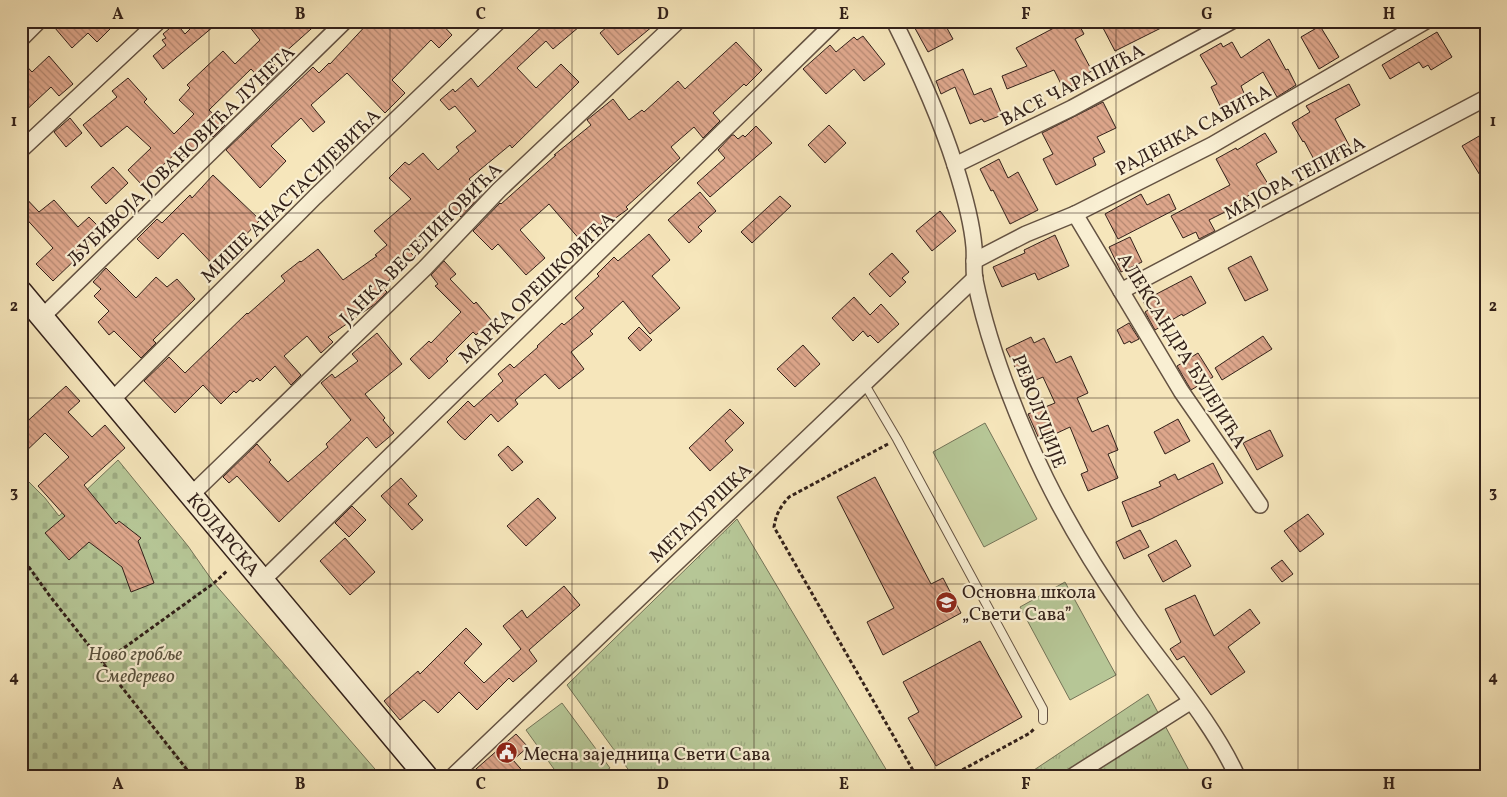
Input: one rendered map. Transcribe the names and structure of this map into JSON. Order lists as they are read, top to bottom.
{
  "streets": {
    "main road": ["КОЛАРСКА"],
    "street": [
      "ВАСЕ ЧАРАПИЋА",
      "РАДЕНКА САВИЋА",
      "ЉУБИВОЈА ЈОВАНОВИЋА ЛУНЕТА",
      "МАЈОРА ТЕПИЋА",
      "МИШЕ АНАСТАСИЈЕВИЋА",
      "ЈАНКА ВЕСЕЛИНОВИЋА",
      "МАРКА ОРЕШКОВИЋА",
      "АЛЕКСАНДРА ЂУЛЕЈИЋА",
      "РЕВОЛУЦИЈЕ",
      "МЕТАЛУРШКА"
    ]
  },
  "crossings": [
    ["ВАСЕ ЧАРАПИЋА", "РЕВОЛУЦИЈЕ"],
    ["РАДЕНКА САВИЋА", "АЛЕКСАНДРА ЂУЛЕЈИЋА"],
    ["РАДЕНКА САВИЋА", "РЕВОЛУЦИЈЕ"],
    ["ЉУБИВОЈА ЈОВАНОВИЋА ЛУНЕТА", "КОЛАРСКА"],
    ["МАЈОРА ТЕПИЋА", "АЛЕКСАНДРА ЂУЛЕЈИЋА"],
    ["МИШЕ АНАСТАСИЈЕВИЋА", "КОЛАРСКА"],
    ["ЈАНКА ВЕСЕЛИНОВИЋА", "КОЛАРСКА"],
    ["МАРКА ОРЕШКОВИЋА", "КОЛАРСКА"],
    ["РЕВОЛУЦИЈЕ", "МЕТАЛУРШКА"]
  ],
  "parks": ["Ново гробље Смедерево"],
  "places": {
    "school or university": ["Основна школа „Свети Сава”"],
    "public building": ["Месна заједница Свети Сава"]
  },
  "grid": {
    "columns": [
      "A",
      "B",
      "C",
      "D",
      "E",
      "F",
      "G",
      "H"
    ],
    "rows": [
      "1",
      "2",
      "3",
      "4"
    ]
  }
}
